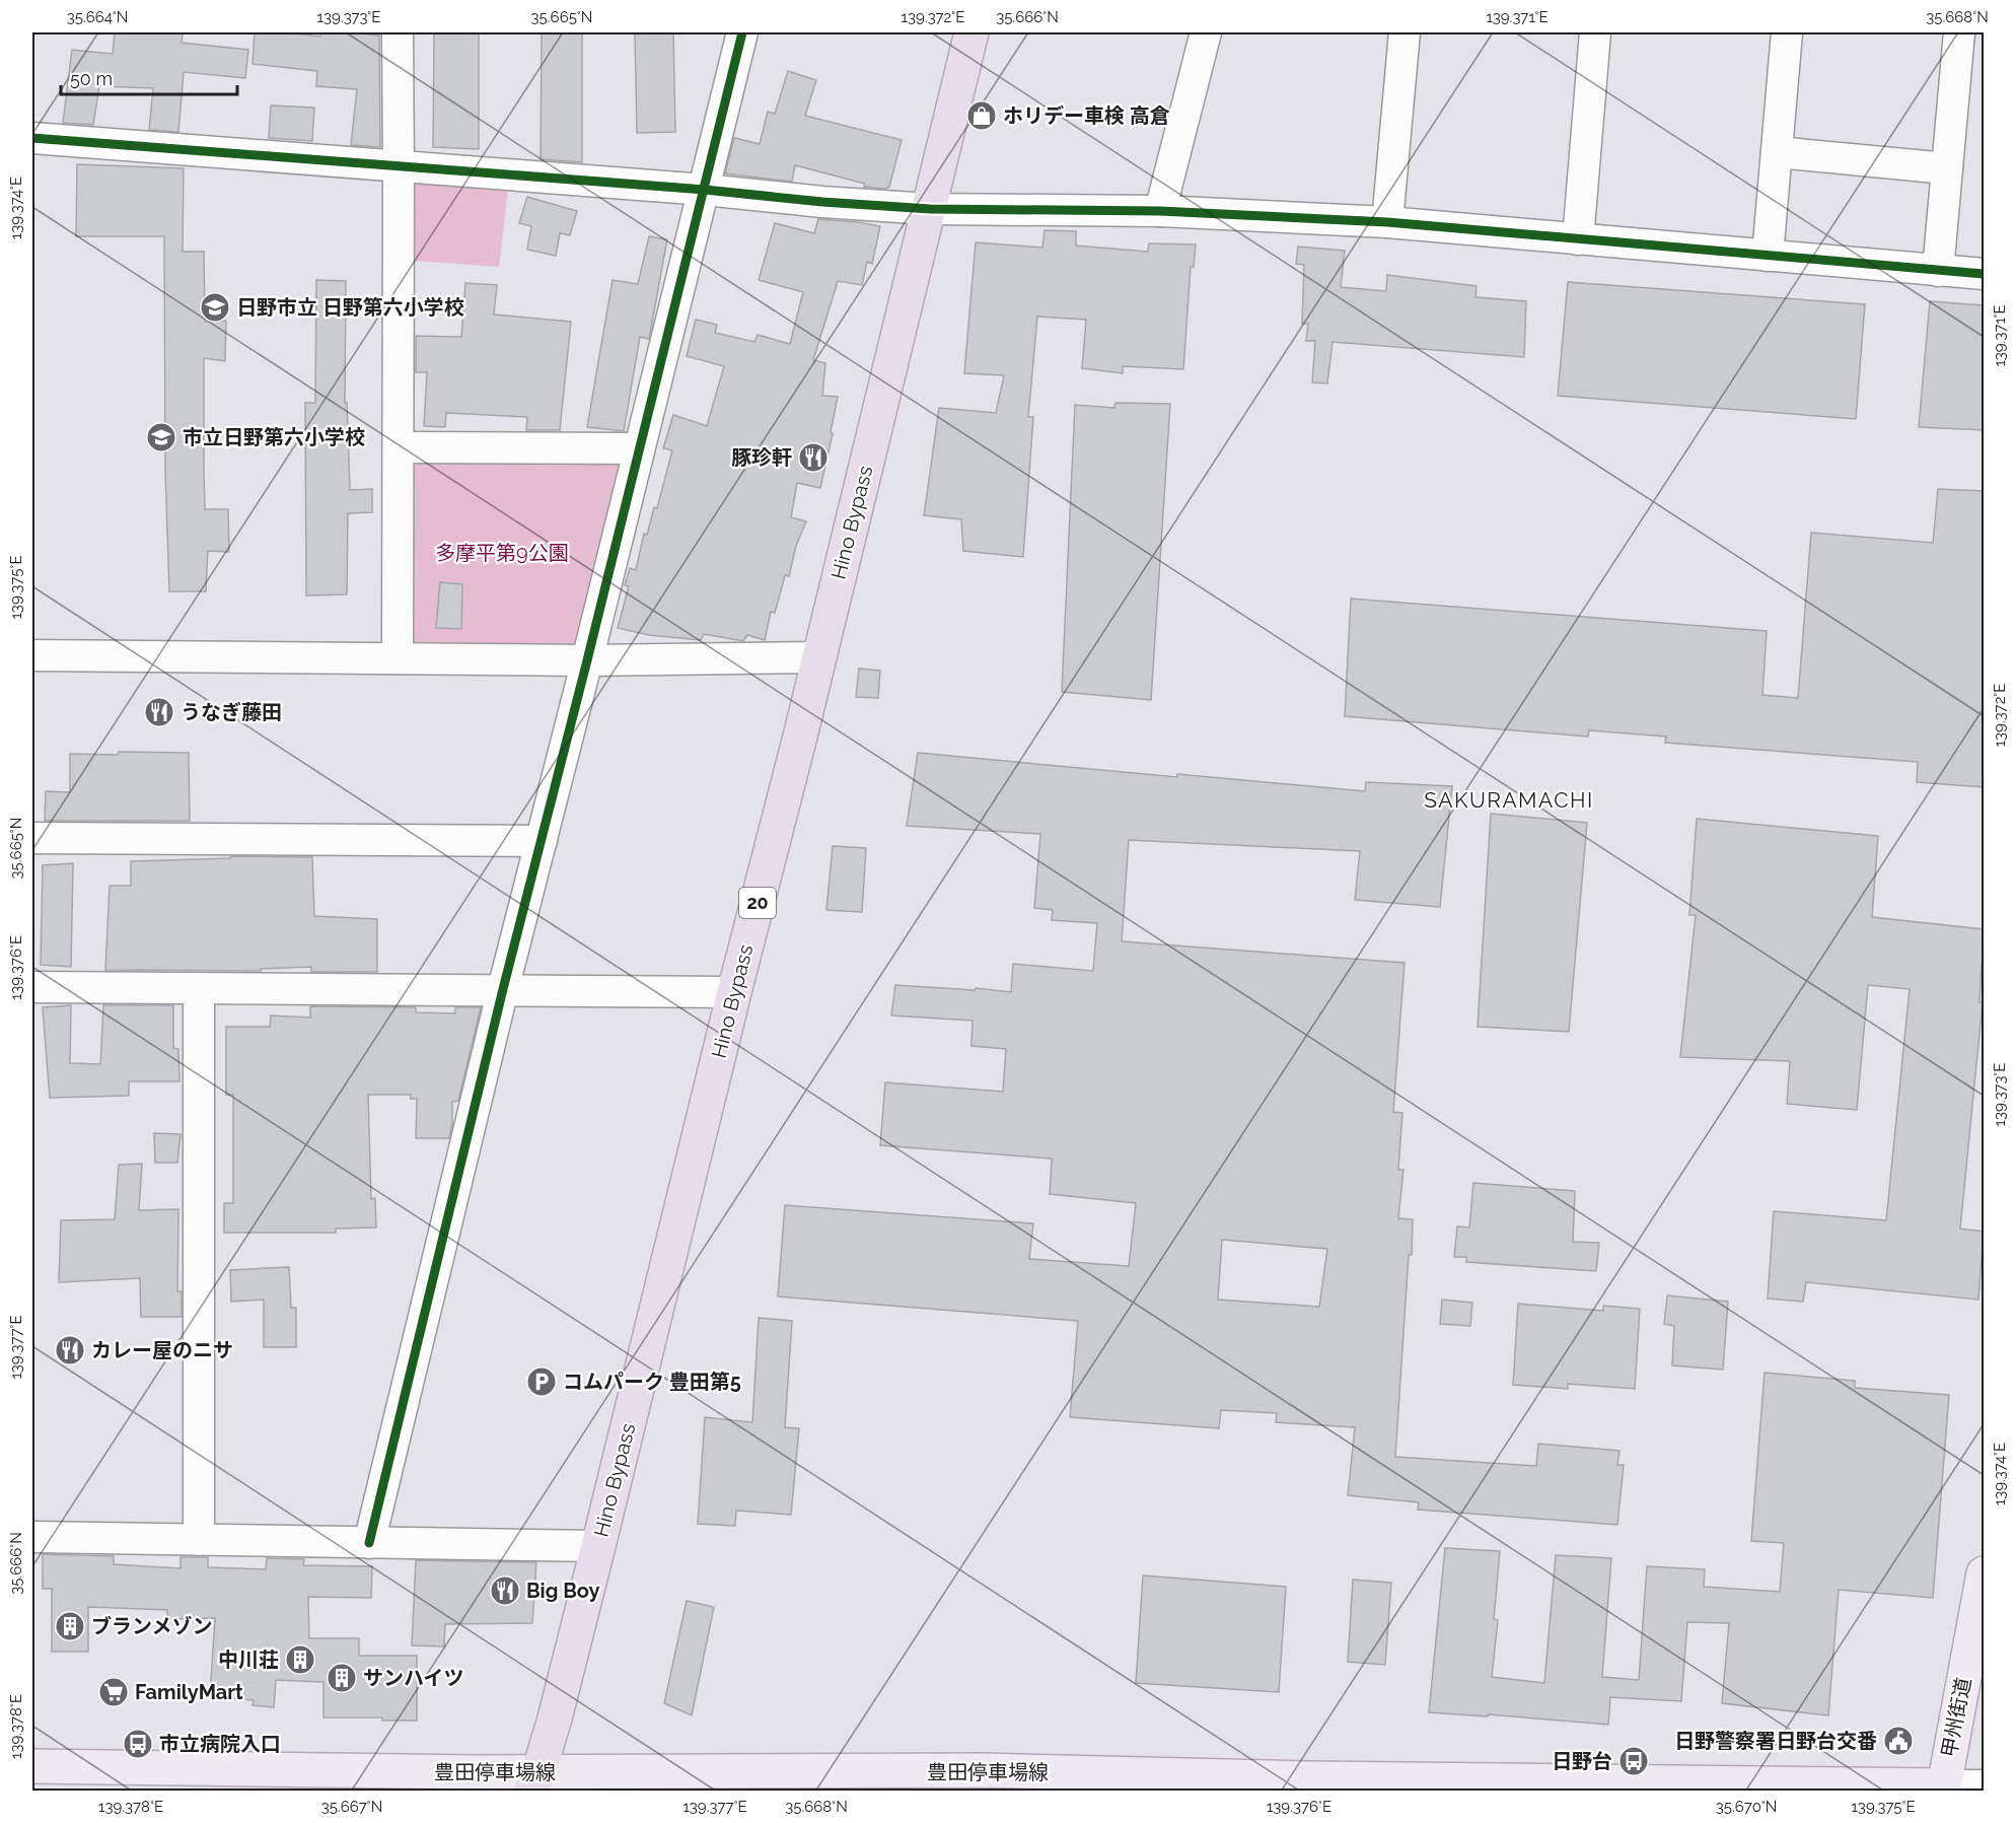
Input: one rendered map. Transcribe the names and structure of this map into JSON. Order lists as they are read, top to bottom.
{
  "streets": {
    "highway": ["Hino Bypass", "20"],
    "main road": ["甲州街道", "豊田停車場線"]
  },
  "crossings": [
    ["Hino Bypass", "豊田停車場線"],
    ["甲州街道", "豊田停車場線"]
  ],
  "districts": ["SAKURAMACHI"],
  "parks": ["多摩平第9公園"],
  "places": {
    "shop": ["ホリデー車検 高倉"],
    "school or university": ["日野市立 日野第六小学校", "市立日野第六小学校"],
    "restaurant": [
      "豚珍軒",
      "うなぎ藤田",
      "カレー屋のニサ",
      "Big Boy"
    ],
    "parking": ["コムパーク 豊田第5"],
    "building": ["ブランメゾン", "中川荘", "サンハイツ"],
    "supermarket": ["FamilyMart"],
    "public building": ["日野警察署日野台交番"],
    "bus stop": ["市立病院入口", "日野台"]
  },
  "scale_bar": "50 m",
  "coordinates": [
    "35.664°N",
    "139.373°E",
    "35.665°N",
    "139.372°E",
    "35.666°N",
    "139.371°E",
    "35.668°N",
    "139.374°E",
    "139.375°E",
    "139.376°E",
    "139.377°E",
    "139.378°E",
    "35.667°N",
    "35.670°N"
  ]
}
